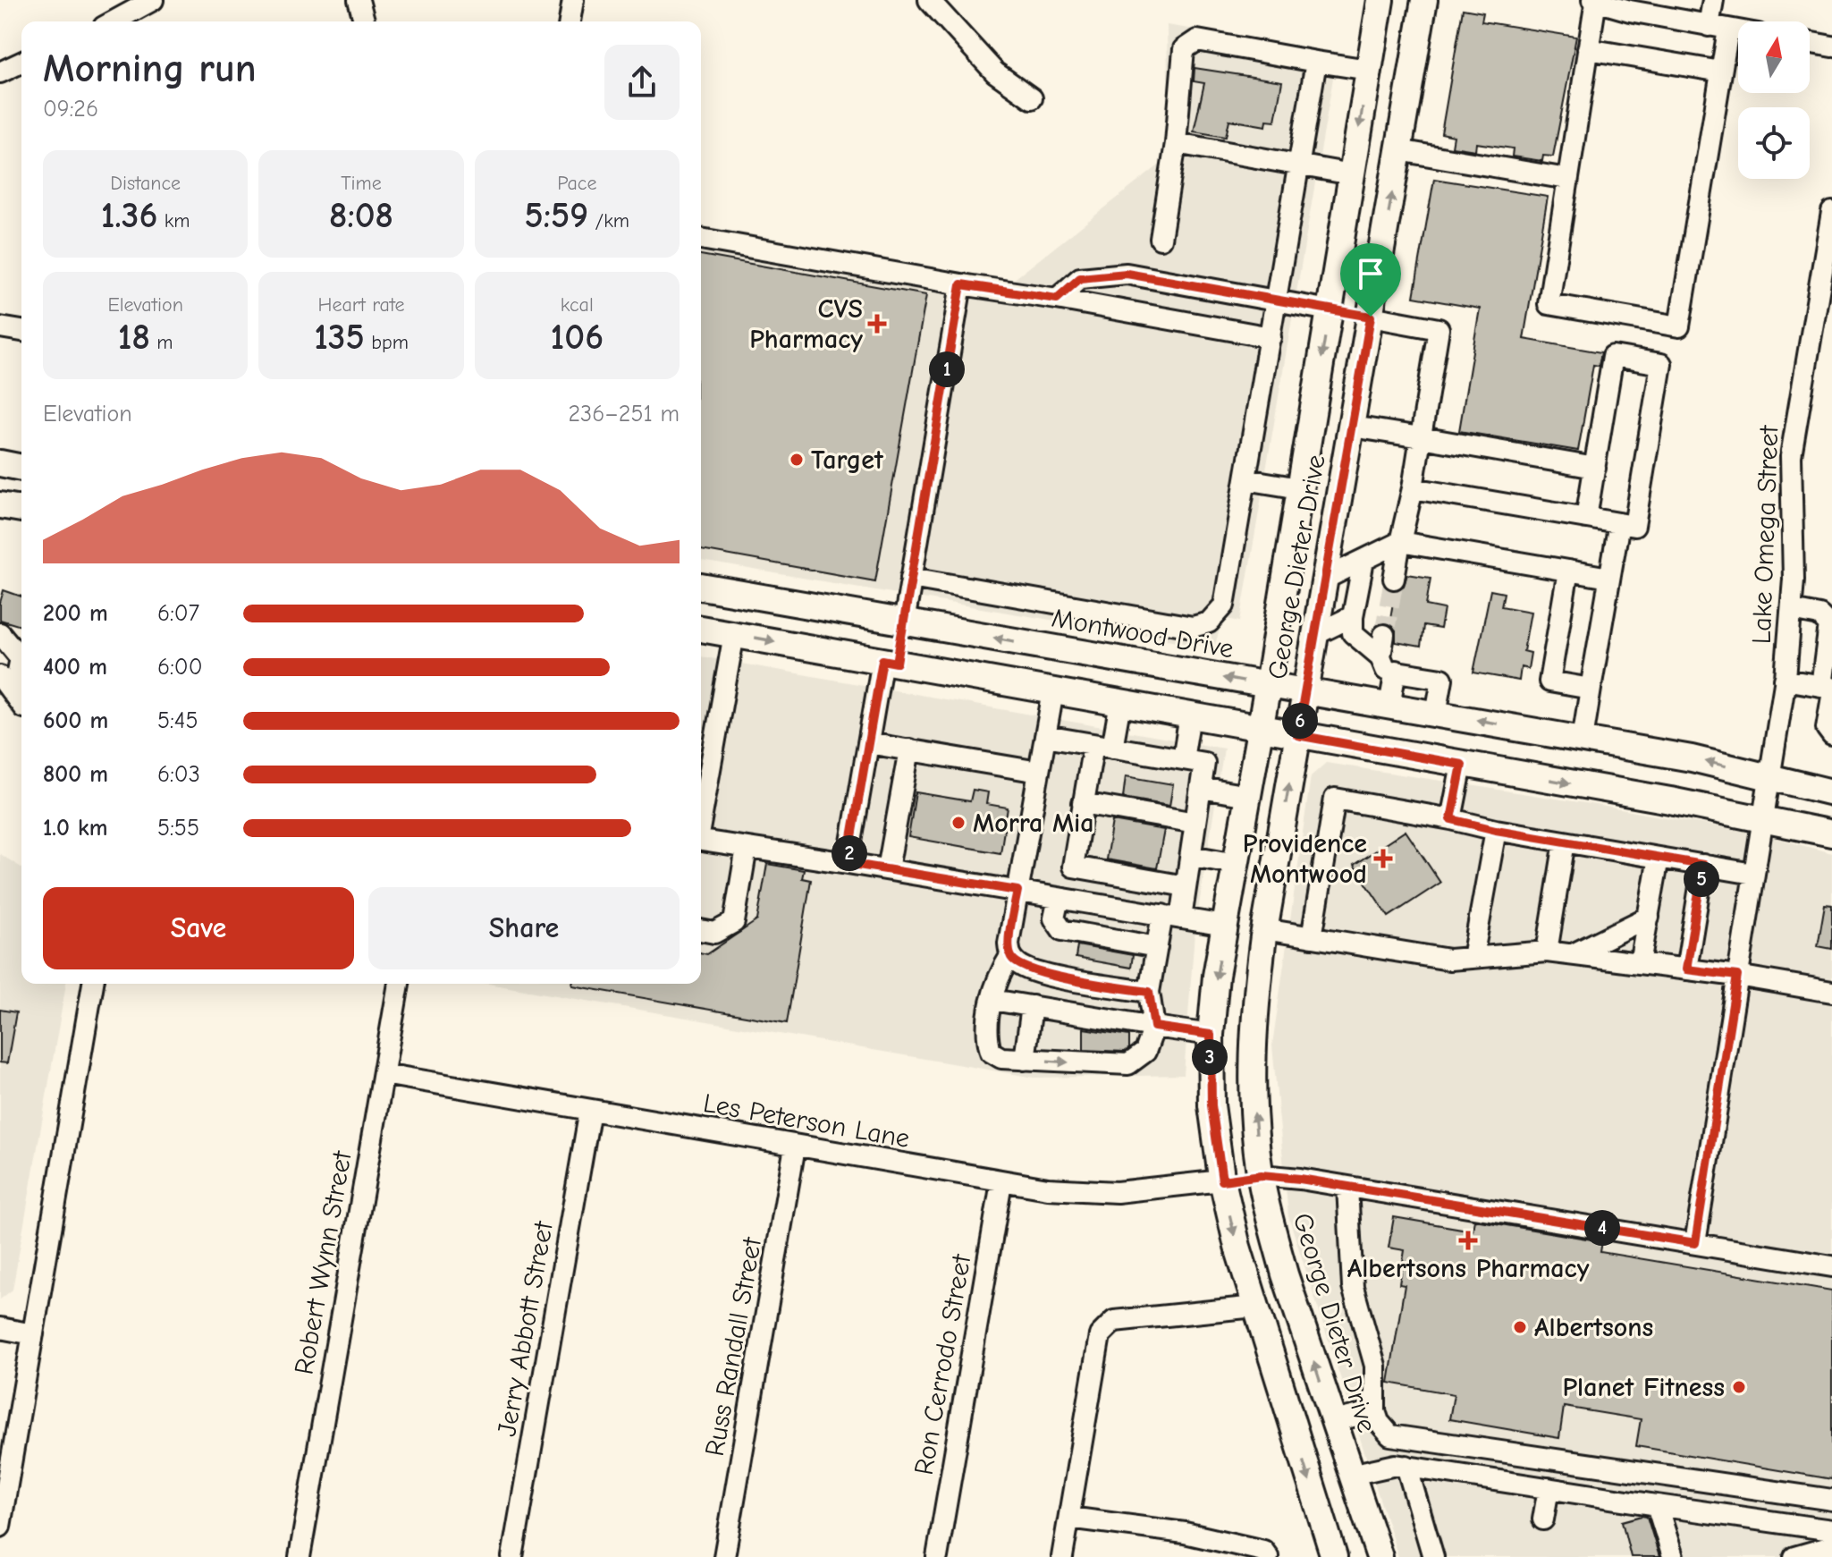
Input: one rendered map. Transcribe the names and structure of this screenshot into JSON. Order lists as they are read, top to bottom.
{
  "streets": {
    "main road": ["George Dieter Drive", "Montwood Drive"],
    "street": [
      "Lake Omega Street",
      "Les Peterson Lane",
      "Robert Wynn Street",
      "Jerry Abbott Street",
      "Russ Randall Street",
      "Ron Cerrodo Street"
    ]
  },
  "crossings": [
    ["Lake Omega Street", "Montwood Drive"],
    ["George Dieter Drive", "Montwood Drive"],
    ["George Dieter Drive", "Les Peterson Lane"],
    ["Les Peterson Lane", "Robert Wynn Street"],
    ["Les Peterson Lane", "Jerry Abbott Street"],
    ["Les Peterson Lane", "Russ Randall Street"],
    ["Les Peterson Lane", "Ron Cerrodo Street"]
  ],
  "places": {
    "health": ["CVS Pharmacy", "Providence Montwood", "Albertsons Pharmacy"],
    "other": [
      "Target",
      "Morra Mia",
      "Albertsons",
      "Planet Fitness"
    ]
  },
  "north": "top",
  "page": {
    "heading": ["Morning run", "09:26"],
    "stats": [
      ["Distance", "1.36 km"],
      ["Time", "8:08"],
      ["Pace", "5:59 /km"],
      ["Elevation", "18 m"],
      ["Heart rate", "135 bpm"],
      ["kcal", "106"]
    ],
    "pins": [
      "1",
      "6",
      "2",
      "5",
      "3",
      "4"
    ],
    "chart": ["Elevation", "236–251 m"],
    "list": [
      {
        "name": "200 m",
        "note": "6:07"
      },
      {
        "name": "400 m",
        "note": "6:00"
      },
      {
        "name": "600 m",
        "note": "5:45"
      },
      {
        "name": "800 m",
        "note": "6:03"
      },
      {
        "name": "1.0 km",
        "note": "5:55"
      }
    ],
    "buttons": ["Save", "Share"]
  }
}
